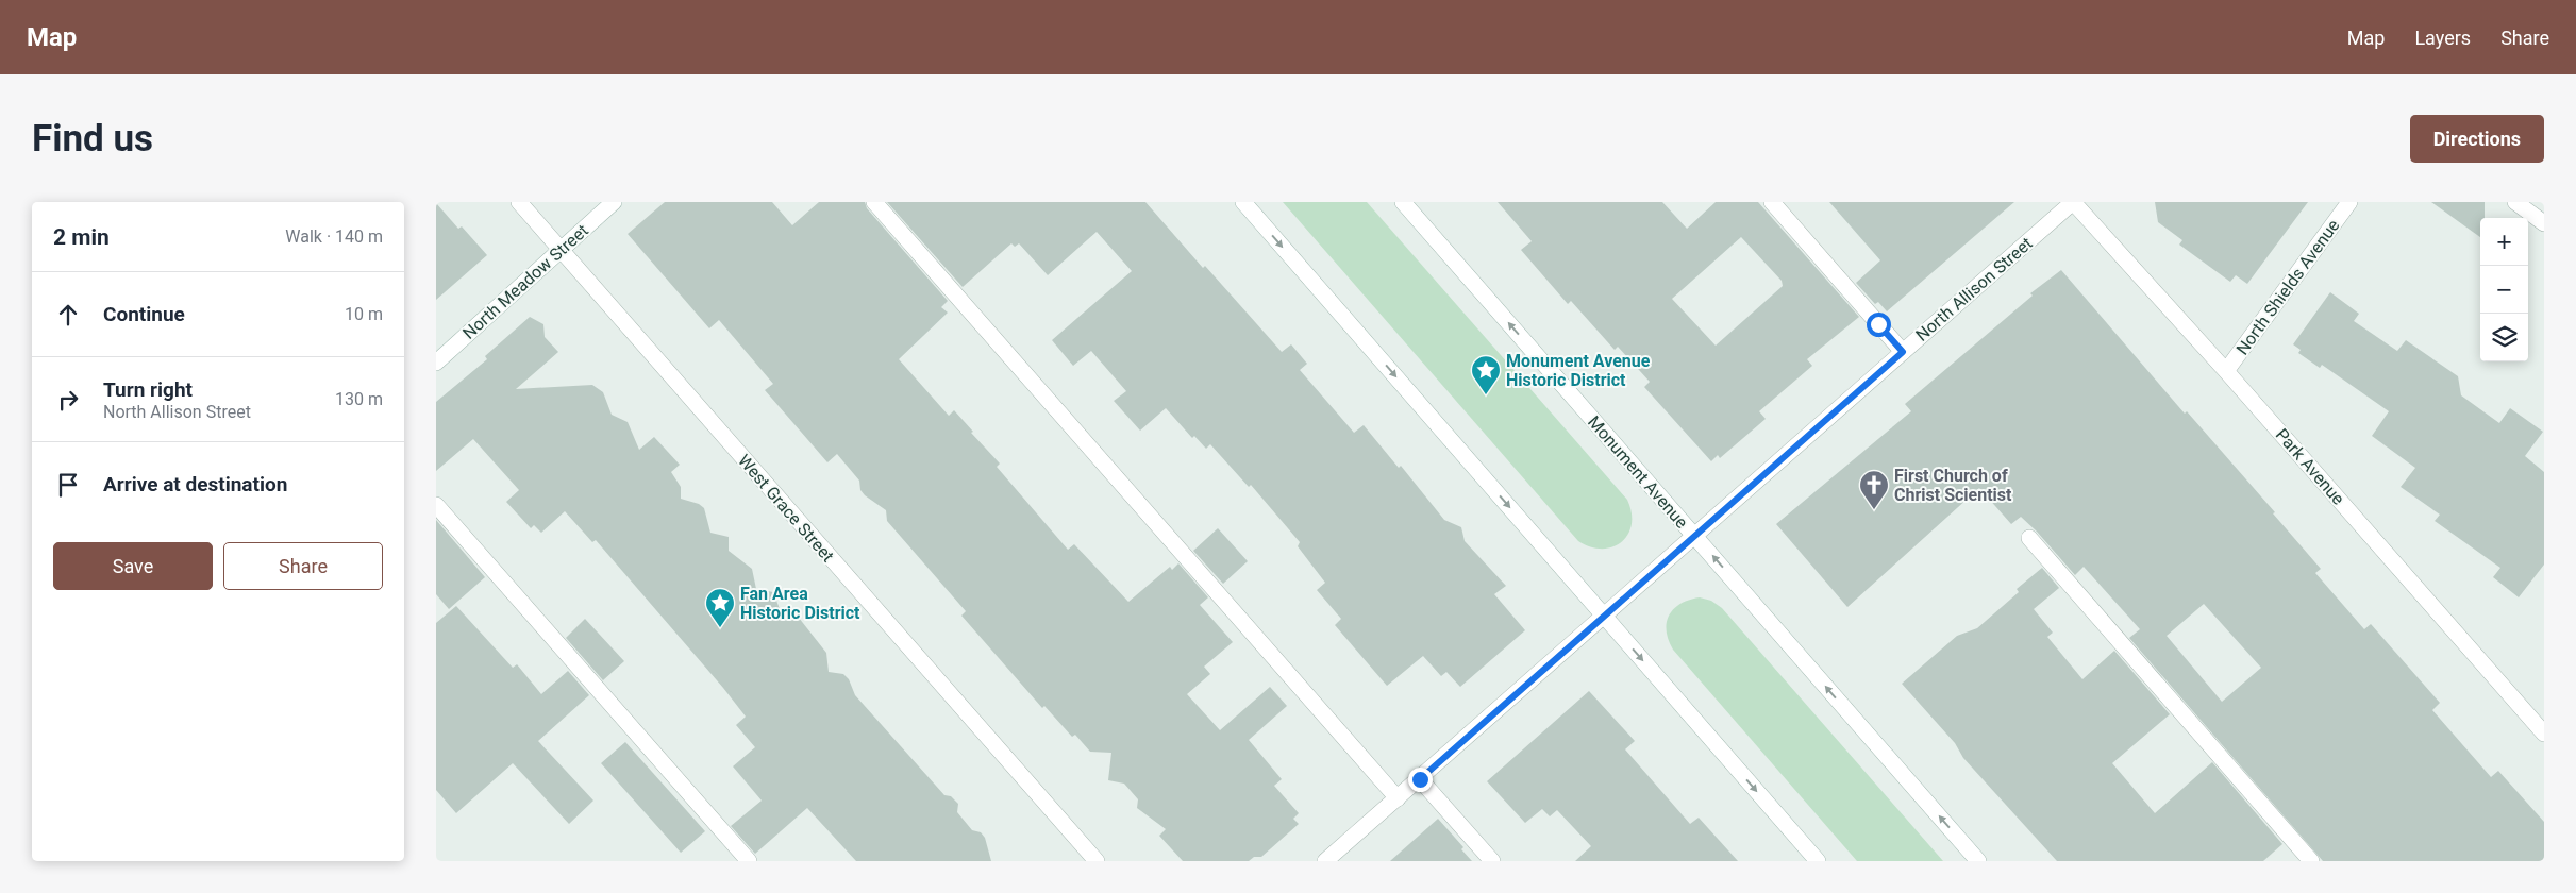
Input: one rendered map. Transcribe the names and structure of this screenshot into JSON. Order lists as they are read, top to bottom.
{
  "streets": {
    "street": [
      "North Meadow Street",
      "North Shields Avenue",
      "North Allison Street",
      "Park Avenue",
      "Monument Avenue",
      "West Grace Street"
    ]
  },
  "crossings": [
    ["North Meadow Street", "West Grace Street"],
    ["North Shields Avenue", "Park Avenue"],
    ["North Allison Street", "Park Avenue"],
    ["North Allison Street", "Monument Avenue"]
  ],
  "places": {
    "place": ["Monument Avenue Historic District", "Fan Area Historic District"],
    "church": ["First Church of Christ Scientist"]
  },
  "page": {
    "header": "Map",
    "nav": ["Map", "Layers", "Share"],
    "buttons": [
      "Directions",
      ["Save", "Share"]
    ],
    "title": "Find us",
    "heading": ["2 min", "Walk · 140 m"],
    "map_buttons": ["+", "−"],
    "list": [
      ["Continue", "10 m"],
      ["Turn right", "North Allison Street", "130 m"],
      "Arrive at destination"
    ]
  }
}
